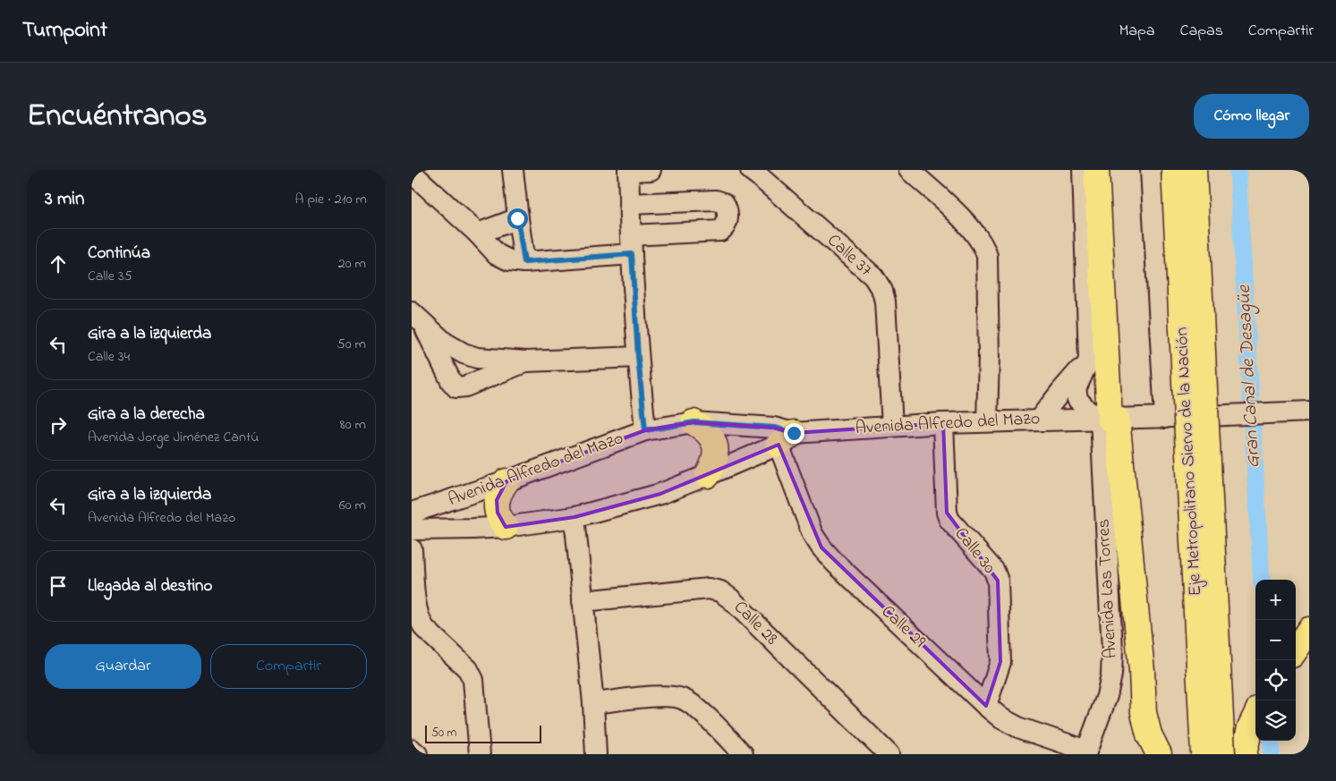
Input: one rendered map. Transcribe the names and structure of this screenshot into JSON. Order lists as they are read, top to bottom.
{
  "streets": {
    "main road": ["Eje Metropolitano Siervo de la Nación"],
    "street": [
      "Calle 37",
      "Avenida Alfredo del Mazo",
      "Calle 30",
      "Avenida Las Torres",
      "Calle 28",
      "Calle 29"
    ]
  },
  "crossings": [
    ["Calle 37", "Avenida Alfredo del Mazo"],
    ["Avenida Alfredo del Mazo", "Calle 30"],
    ["Avenida Alfredo del Mazo", "Avenida Las Torres"],
    ["Avenida Alfredo del Mazo", "Calle 29"],
    ["Calle 30", "Calle 29"],
    ["Avenida Las Torres", "Calle 29"]
  ],
  "water": ["Gran Canal de Desagüe"],
  "scale_bar": "50 m",
  "page": {
    "header": "Turnpoint",
    "nav": ["Mapa", "Capas", "Compartir"],
    "title": "Encuéntranos",
    "buttons": [
      "Cómo llegar",
      ["Guardar", "Compartir"]
    ],
    "heading": ["3 min", "A pie · 210 m"],
    "list": [
      ["Continúa", "Calle 35", "20 m"],
      ["Gira a la izquierda", "Calle 34", "50 m"],
      ["Gira a la derecha", "Avenida Jorge Jiménez Cantú", "80 m"],
      ["Gira a la izquierda", "Avenida Alfredo del Mazo", "60 m"],
      "Llegada al destino"
    ],
    "map_buttons": ["+", "−"],
    "scale": "50 m"
  }
}
